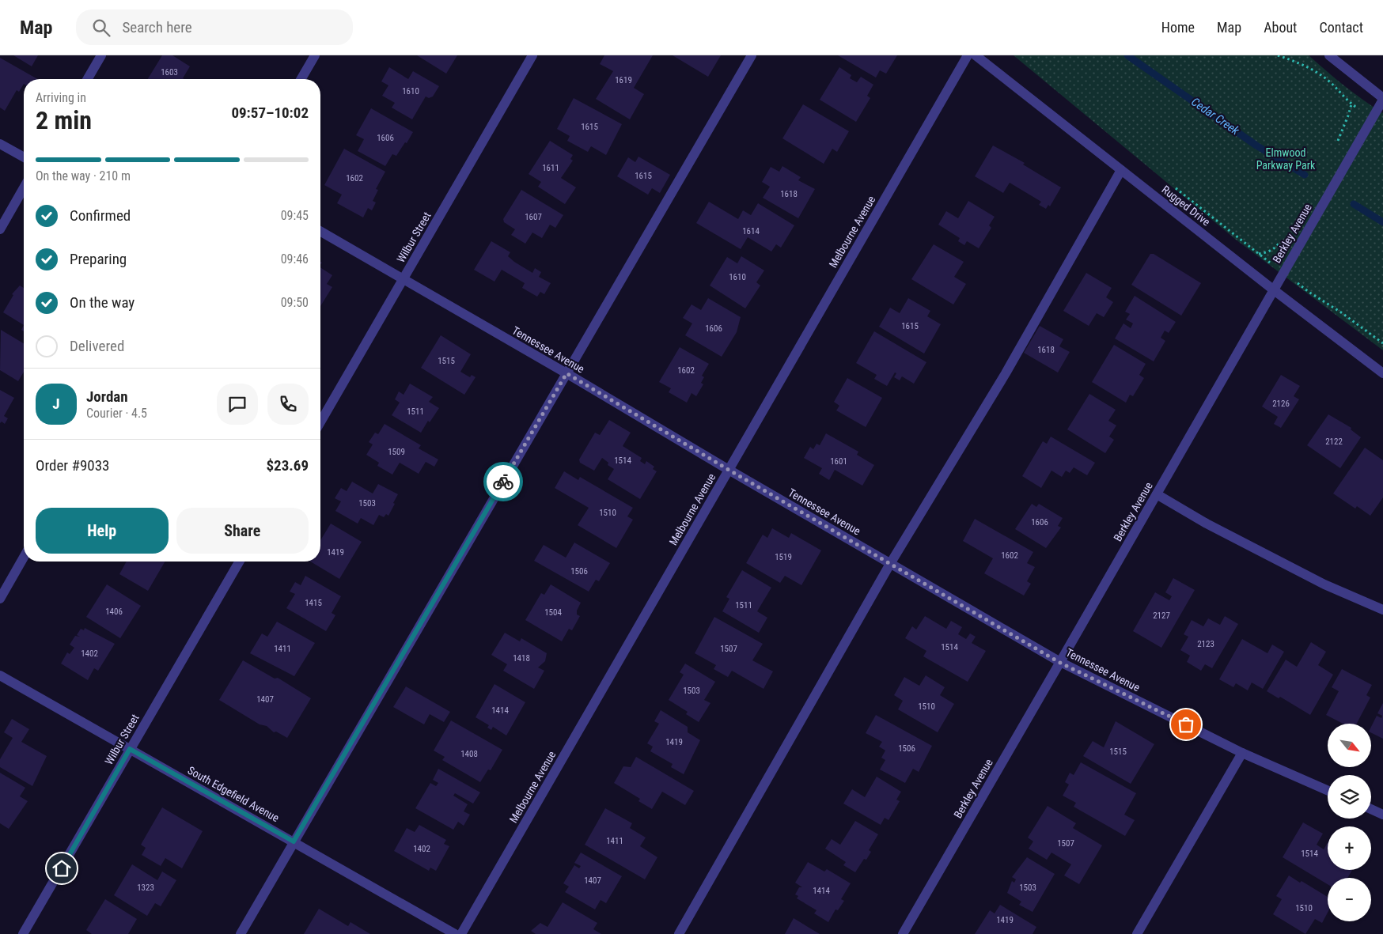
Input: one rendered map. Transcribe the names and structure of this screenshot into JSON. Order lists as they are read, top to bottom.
{
  "streets": {
    "street": [
      "Rugged Drive",
      "Melbourne Avenue",
      "Berkley Avenue",
      "Wilbur Street",
      "Tennessee Avenue",
      "South Edgefield Avenue"
    ]
  },
  "crossings": [
    ["Rugged Drive", "Berkley Avenue"],
    ["Melbourne Avenue", "Tennessee Avenue"],
    ["Berkley Avenue", "Tennessee Avenue"],
    ["Wilbur Street", "Tennessee Avenue"],
    ["Wilbur Street", "South Edgefield Avenue"]
  ],
  "water": ["Cedar Creek"],
  "parks": ["Elmwood Parkway Park"],
  "house_numbers": [
    "1603",
    "1619",
    "1610",
    "1615",
    "1606",
    "1611",
    "1615",
    "1602",
    "1618",
    "1607",
    "1614",
    "1610",
    "1615",
    "1606",
    "1618",
    "1515",
    "1602",
    "2126",
    "1511",
    "2122",
    "1509",
    "1514",
    "1601",
    "1503",
    "1510",
    "1606",
    "1419",
    "1602",
    "1519",
    "1506",
    "1415",
    "1511",
    "1406",
    "1504",
    "2127",
    "2123",
    "1514",
    "1411",
    "1507",
    "1402",
    "1418",
    "1503",
    "1407",
    "1510",
    "1414",
    "1419",
    "1506",
    "1515",
    "1408",
    "1411",
    "1507",
    "1402",
    "1514",
    "1407",
    "1323",
    "1503",
    "1414",
    "1510",
    "1419"
  ],
  "north": "bottom right",
  "page": {
    "header": "Map",
    "search": "Search here",
    "nav": [
      "Home",
      "Map",
      "About",
      "Contact"
    ],
    "heading": ["2 min", "Arriving in", "09:57–10:02"],
    "panel": [
      "Jordan",
      "Courier · 4.5",
      "Order #9033",
      "$23.69"
    ],
    "bar": "On the way · 210 m",
    "list": [
      ["Confirmed", "09:45"],
      ["Preparing", "09:46"],
      ["On the way", "09:50"],
      "Delivered"
    ],
    "round": "J",
    "buttons": ["Help", "Share"],
    "map_buttons": ["+", "−"]
  }
}
